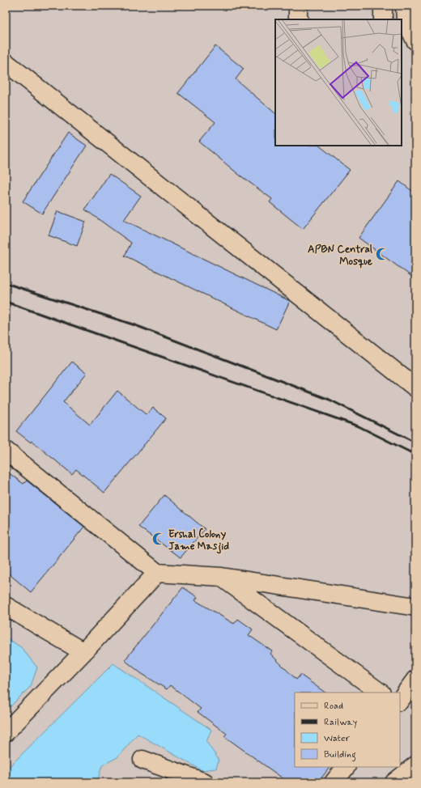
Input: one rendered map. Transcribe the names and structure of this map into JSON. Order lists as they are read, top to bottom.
{
  "places": {
    "mosque": ["APBN Central Mosque", "Ershal Colony Jame Masjid"]
  },
  "legend": [
    "Road",
    "Railway",
    "Water",
    "Building"
  ]
}
